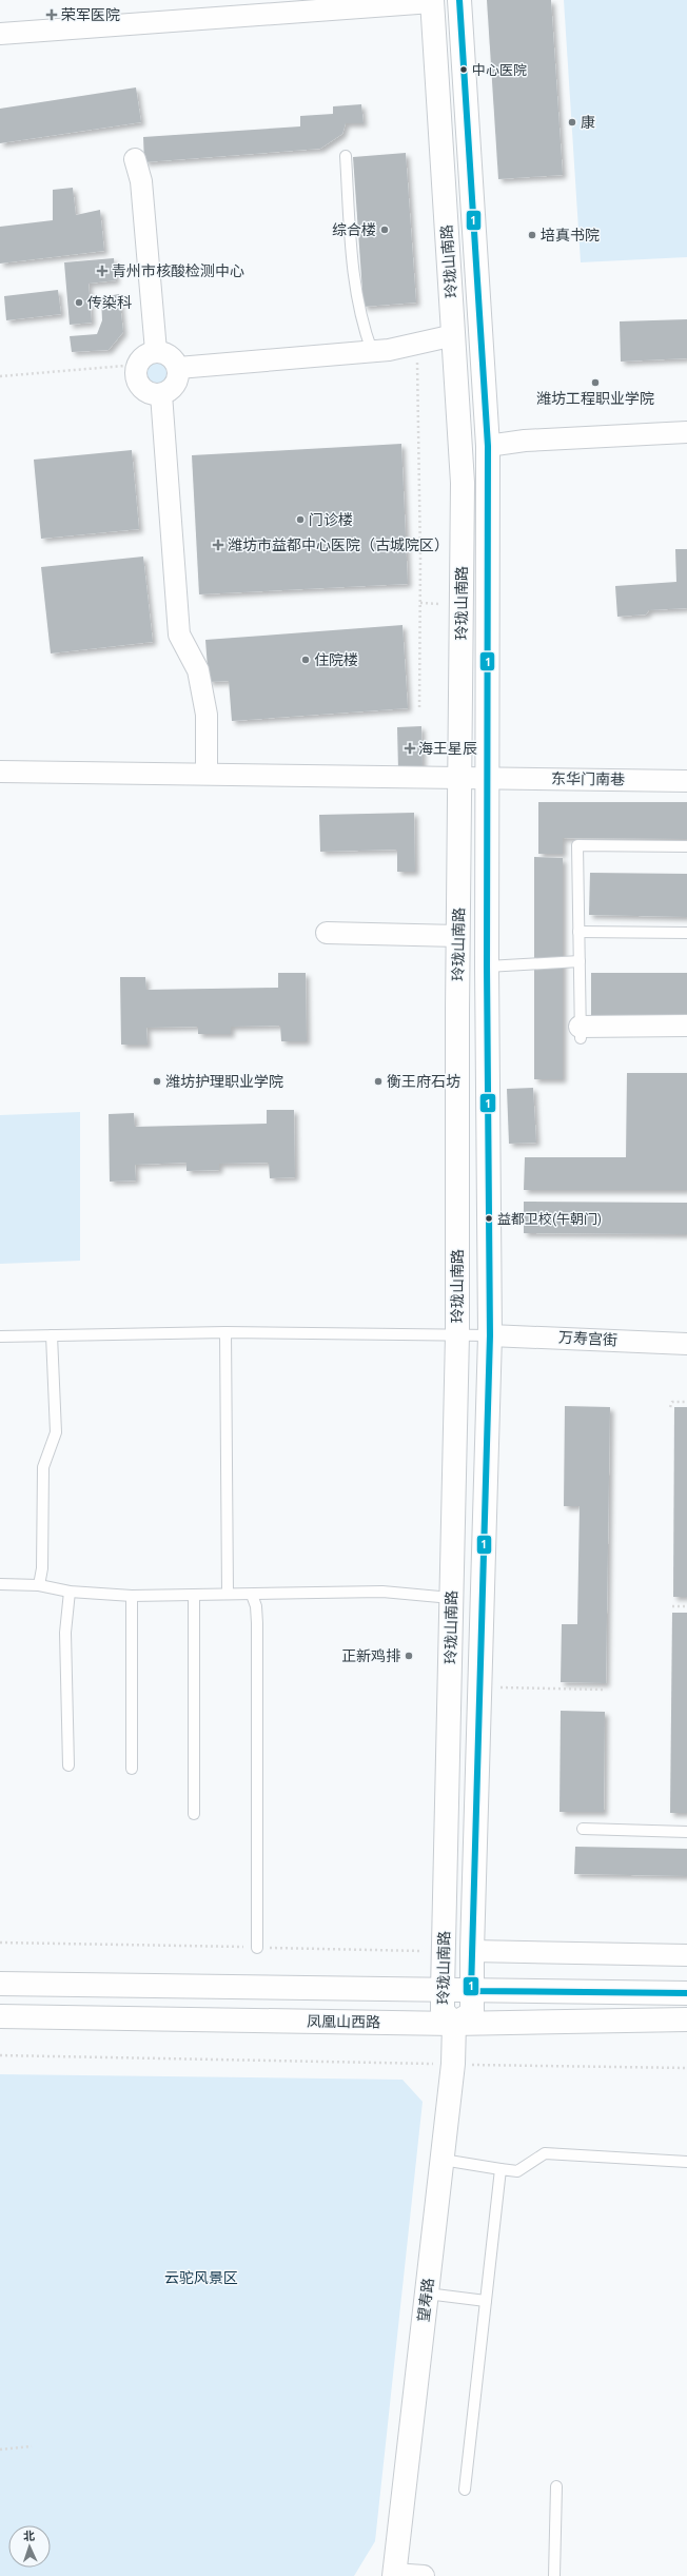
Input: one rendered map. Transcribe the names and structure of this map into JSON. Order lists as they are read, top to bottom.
{
  "streets": {
    "main road": ["玲珑山南路", "凤凰山西路", "望寿路"],
    "street": ["东华门南巷", "万寿宫街"]
  },
  "crossings": [
    ["玲珑山南路", "东华门南巷"],
    ["玲珑山南路", "万寿宫街"],
    ["玲珑山南路", "凤凰山西路"],
    ["玲珑山南路", "望寿路"],
    ["凤凰山西路", "望寿路"]
  ],
  "parks": ["云驼风景区"],
  "places": {
    "health": [
      "荣军医院",
      "青州市核酸检测中心",
      "潍坊市益都中心医院（古城院区）",
      "海王星辰"
    ],
    "other": [
      "中心医院",
      "康",
      "综合楼",
      "培真书院",
      "传染科",
      "潍坊工程职业学院",
      "门诊楼",
      "住院楼",
      "潍坊护理职业学院",
      "衡王府石坊",
      "益都卫校(午朝门)",
      "正新鸡排"
    ]
  },
  "lines": ["transit line 1"],
  "north": "top"
}
